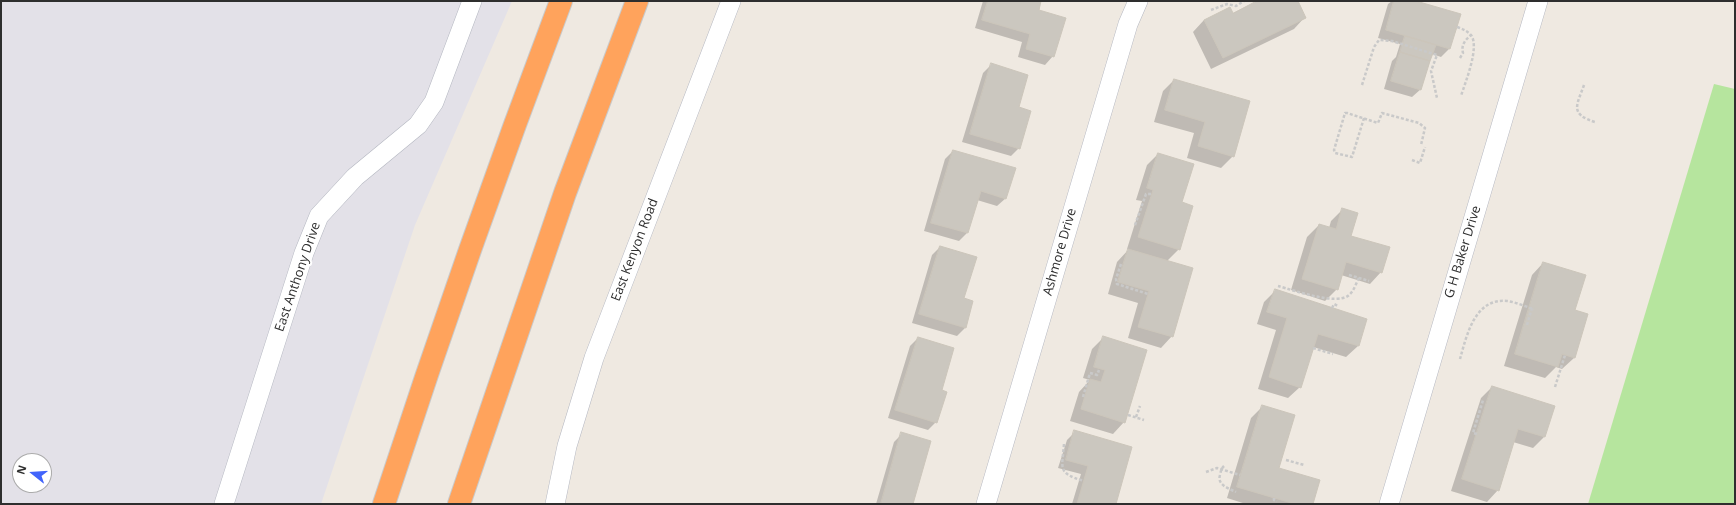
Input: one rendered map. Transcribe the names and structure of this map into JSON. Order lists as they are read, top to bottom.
{
  "streets": {
    "street": [
      "East Kenyon Road",
      "Ashmore Drive",
      "G H Baker Drive",
      "East Anthony Drive"
    ]
  },
  "north": "left"
}
